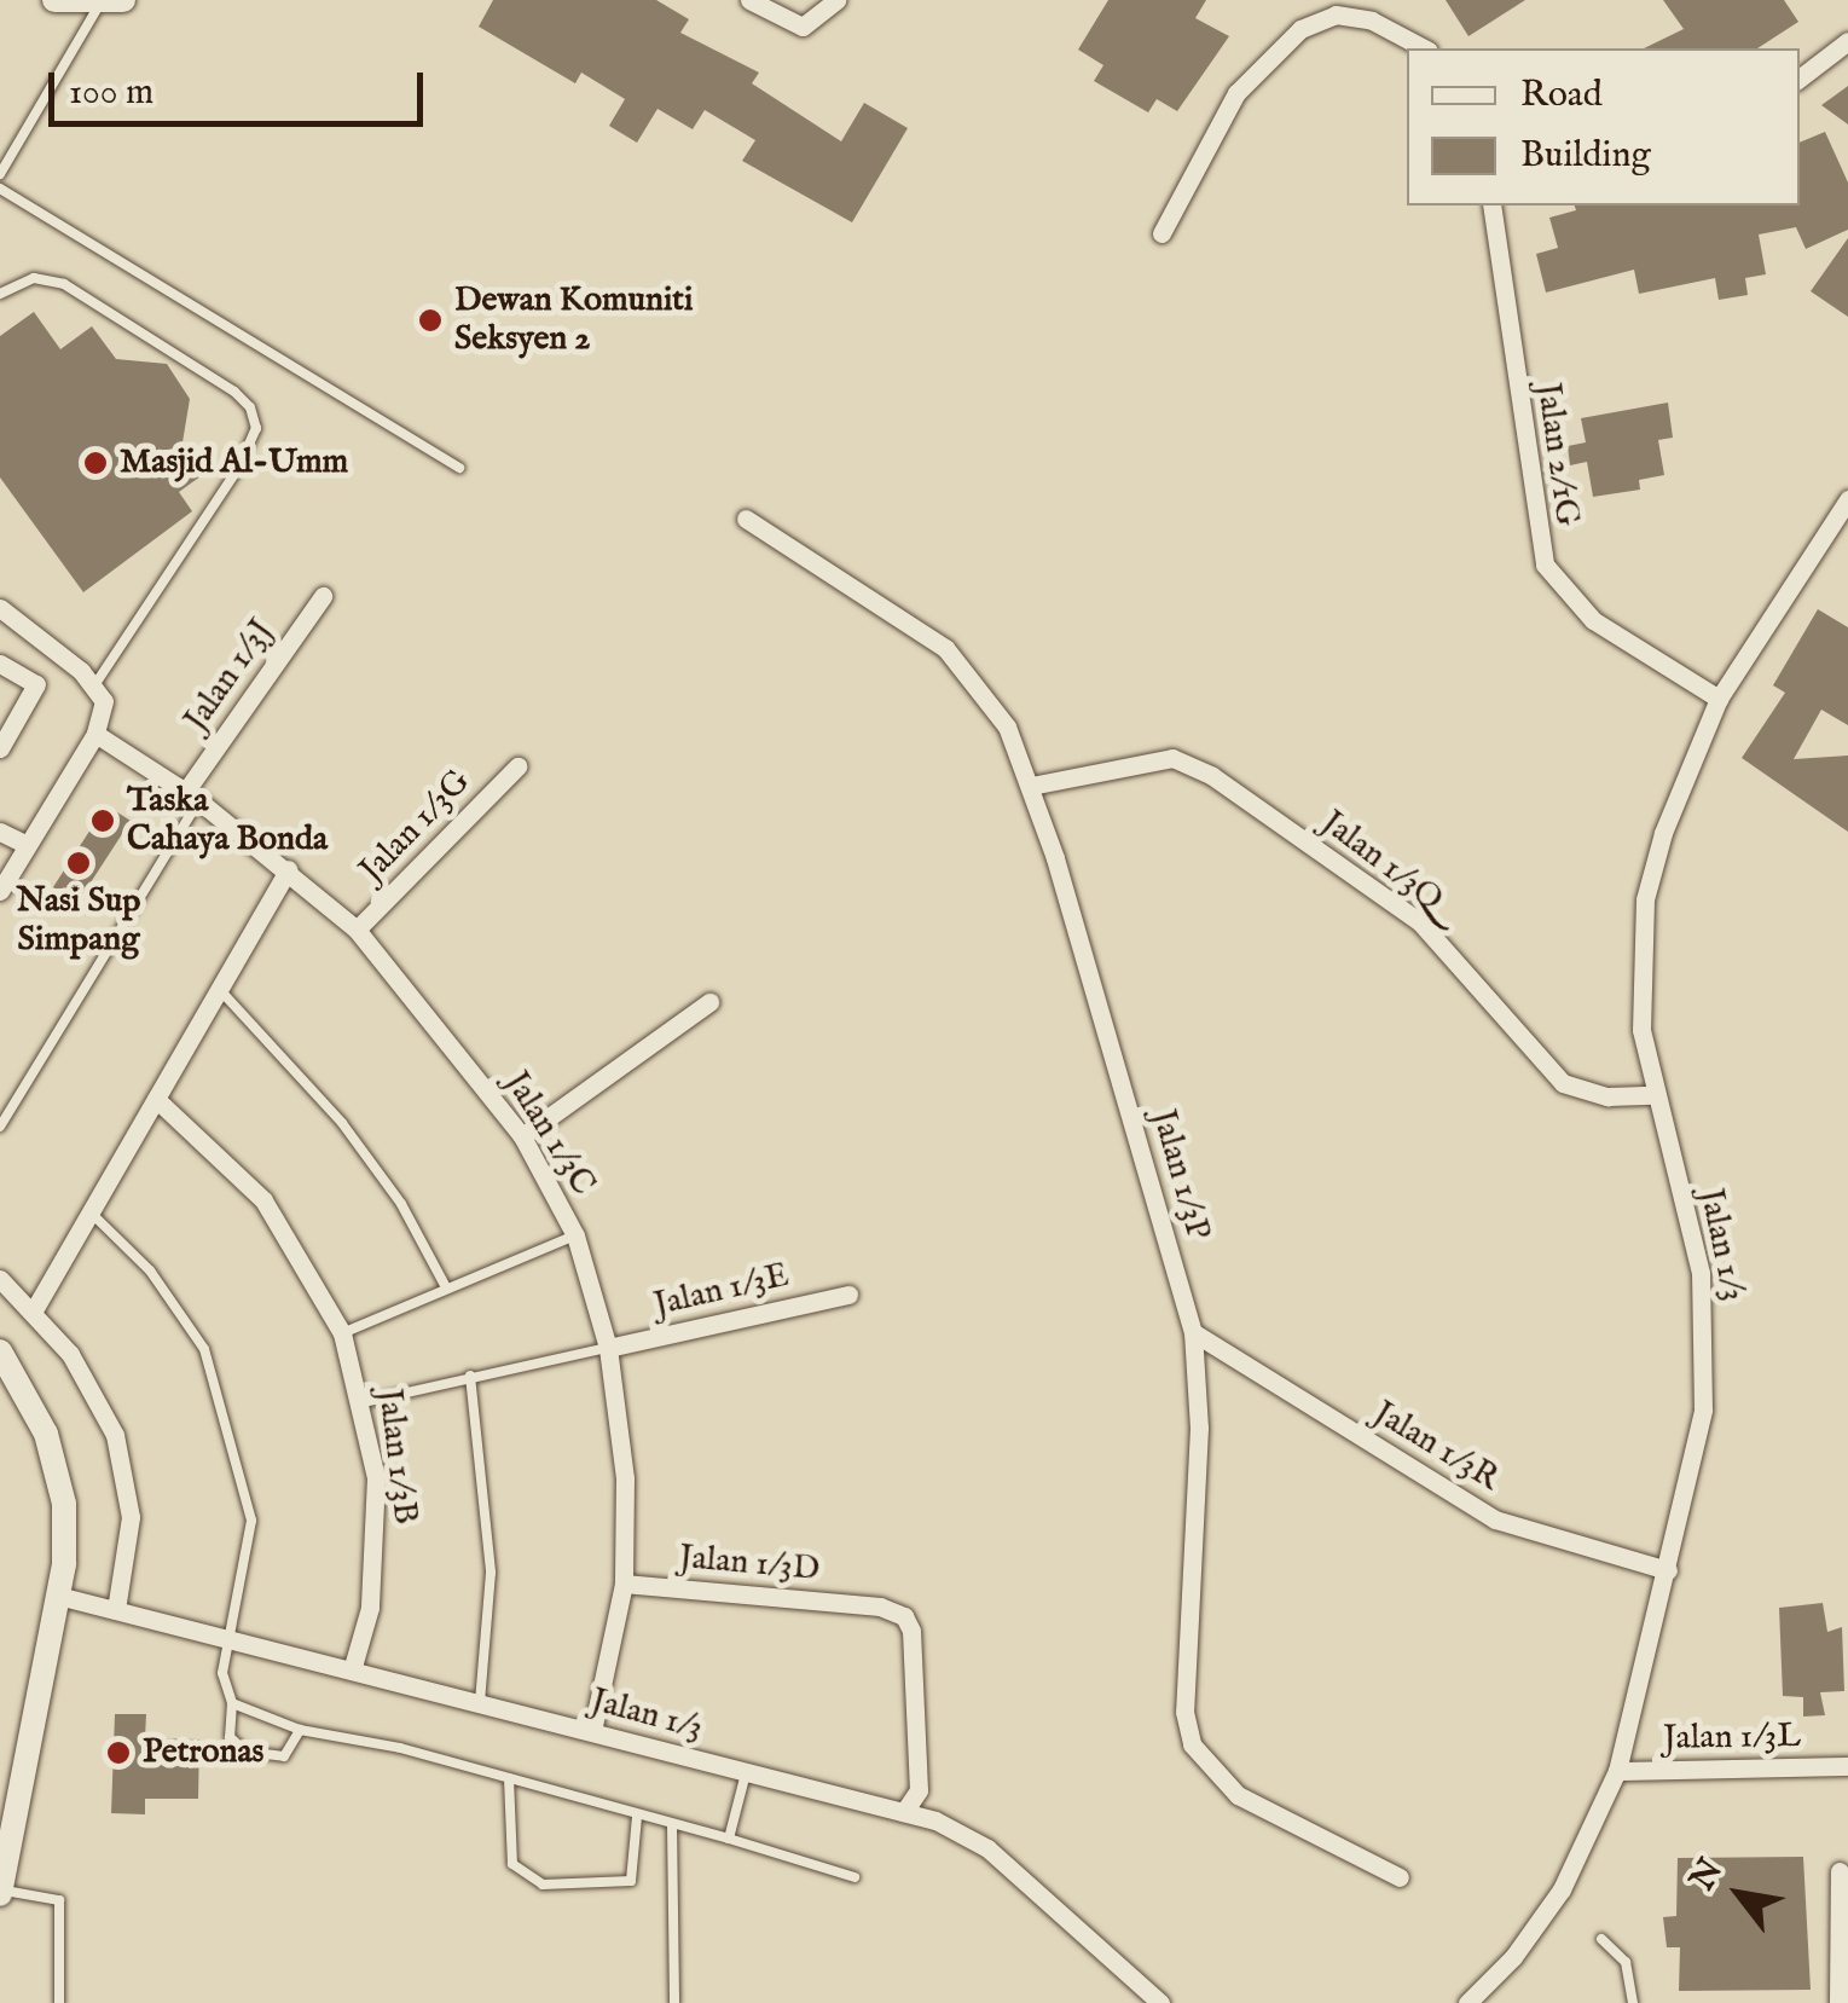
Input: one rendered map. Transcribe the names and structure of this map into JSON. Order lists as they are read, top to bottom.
{
  "streets": {
    "street": [
      "Jalan 2/1G",
      "Jalan 1/3J",
      "Jalan 1/3G",
      "Jalan 1/3Q",
      "Jalan 1/3C",
      "Jalan 1/3P",
      "Jalan 1/3",
      "Jalan 1/3E",
      "Jalan 1/3R",
      "Jalan 1/3B",
      "Jalan 1/3D",
      "Jalan 1/3L"
    ]
  },
  "crossings": [
    ["Jalan 2/1G", "Jalan 1/3"],
    ["Jalan 1/3J", "Jalan 1/3C"],
    ["Jalan 1/3G", "Jalan 1/3C"],
    ["Jalan 1/3Q", "Jalan 1/3P"],
    ["Jalan 1/3Q", "Jalan 1/3"],
    ["Jalan 1/3C", "Jalan 1/3"],
    ["Jalan 1/3C", "Jalan 1/3E"],
    ["Jalan 1/3C", "Jalan 1/3D"],
    ["Jalan 1/3P", "Jalan 1/3R"],
    ["Jalan 1/3", "Jalan 1/3R"],
    ["Jalan 1/3", "Jalan 1/3B"],
    ["Jalan 1/3", "Jalan 1/3D"],
    ["Jalan 1/3", "Jalan 1/3L"]
  ],
  "places": [
    "Dewan Komuniti Seksyen 2",
    "Masjid Al-Umm",
    "Taska Cahaya Bonda",
    "Nasi Sup Simpang",
    "Petronas"
  ],
  "legend": ["Road", "Building"],
  "scale_bar": "100 m",
  "north": "top left"
}
